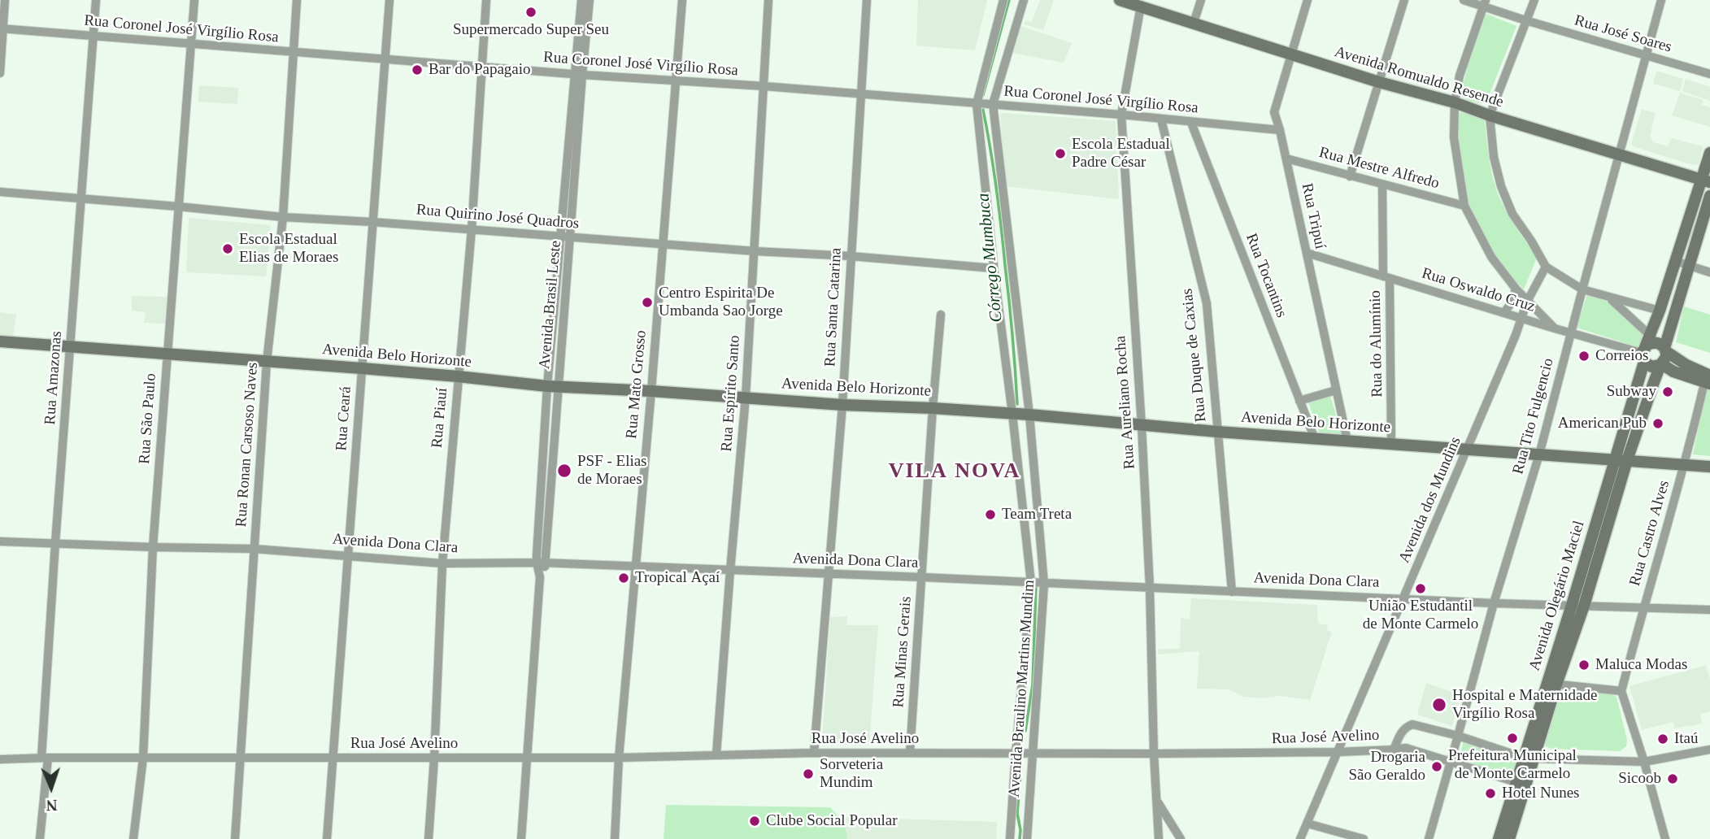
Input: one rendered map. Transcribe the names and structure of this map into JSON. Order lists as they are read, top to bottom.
{
  "streets": {
    "street": [
      "Rua Coronel José Virgílio Rosa",
      "Rua José Soares",
      "Avenida Romualdo Resende",
      "Rua Mestre Alfredo",
      "Rua Tripuí",
      "Rua Quirino José Quadros",
      "Rua Tocantins",
      "Rua Oswaldo Cruz",
      "Avenida Brasil Leste",
      "Rua Santa Catarina",
      "Rua do Alumínio",
      "Rua Duque de Caxias",
      "Avenida Belo Horizonte",
      "Rua Amazonas",
      "Rua Mato Grosso",
      "Rua Espírito Santo",
      "Rua Aureliano Rocha",
      "Rua Tito Fulgencio",
      "Rua Piauí",
      "Rua São Paulo",
      "Rua Ceará",
      "Rua Ronan Carsoso Naves",
      "Avenida dos Mundins",
      "Rua Castro Alves",
      "Avenida Dona Clara",
      "Avenida Olegário Maciel",
      "Rua Minas Gerais",
      "Avenida Braulino Martins Mundim",
      "Rua José Avelino"
    ]
  },
  "crossings": [
    ["Rua Coronel José Virgílio Rosa", "Rua Tripuí"],
    ["Rua Coronel José Virgílio Rosa", "Rua Tocantins"],
    ["Rua Coronel José Virgílio Rosa", "Avenida Brasil Leste"],
    ["Rua Coronel José Virgílio Rosa", "Rua Santa Catarina"],
    ["Rua Coronel José Virgílio Rosa", "Rua Duque de Caxias"],
    ["Rua Coronel José Virgílio Rosa", "Rua Amazonas"],
    ["Rua Coronel José Virgílio Rosa", "Rua Mato Grosso"],
    ["Rua Coronel José Virgílio Rosa", "Rua Espírito Santo"],
    ["Rua Coronel José Virgílio Rosa", "Rua Aureliano Rocha"],
    ["Rua Coronel José Virgílio Rosa", "Rua Piauí"],
    ["Rua Coronel José Virgílio Rosa", "Rua São Paulo"],
    ["Rua Coronel José Virgílio Rosa", "Rua Ceará"],
    ["Rua Coronel José Virgílio Rosa", "Rua Ronan Carsoso Naves"],
    ["Rua Coronel José Virgílio Rosa", "Avenida Braulino Martins Mundim"],
    ["Rua José Soares", "Rua Tito Fulgencio"],
    ["Avenida Romualdo Resende", "Rua Tripuí"],
    ["Avenida Romualdo Resende", "Rua Aureliano Rocha"],
    ["Avenida Romualdo Resende", "Rua Tito Fulgencio"],
    ["Avenida Romualdo Resende", "Avenida Olegário Maciel"],
    ["Rua Mestre Alfredo", "Rua Tripuí"],
    ["Rua Mestre Alfredo", "Rua do Alumínio"],
    ["Rua Tripuí", "Rua Oswaldo Cruz"],
    ["Rua Tripuí", "Avenida Belo Horizonte"],
    ["Rua Quirino José Quadros", "Avenida Brasil Leste"],
    ["Rua Quirino José Quadros", "Rua Santa Catarina"],
    ["Rua Quirino José Quadros", "Rua Amazonas"],
    ["Rua Quirino José Quadros", "Rua Mato Grosso"],
    ["Rua Quirino José Quadros", "Rua Espírito Santo"],
    ["Rua Quirino José Quadros", "Rua Piauí"],
    ["Rua Quirino José Quadros", "Rua São Paulo"],
    ["Rua Quirino José Quadros", "Rua Ceará"],
    ["Rua Quirino José Quadros", "Rua Ronan Carsoso Naves"],
    ["Rua Quirino José Quadros", "Avenida Braulino Martins Mundim"],
    ["Rua Tocantins", "Avenida Belo Horizonte"],
    ["Rua Oswaldo Cruz", "Rua do Alumínio"],
    ["Rua Oswaldo Cruz", "Rua Tito Fulgencio"],
    ["Rua Oswaldo Cruz", "Avenida dos Mundins"],
    ["Rua Oswaldo Cruz", "Avenida Olegário Maciel"],
    ["Avenida Brasil Leste", "Avenida Belo Horizonte"],
    ["Avenida Brasil Leste", "Avenida Dona Clara"],
    ["Avenida Brasil Leste", "Rua José Avelino"],
    ["Rua Santa Catarina", "Avenida Belo Horizonte"],
    ["Rua Santa Catarina", "Avenida Dona Clara"],
    ["Rua Santa Catarina", "Rua José Avelino"],
    ["Rua do Alumínio", "Avenida Belo Horizonte"],
    ["Rua Duque de Caxias", "Avenida Belo Horizonte"],
    ["Rua Duque de Caxias", "Avenida Dona Clara"],
    ["Avenida Belo Horizonte", "Rua Amazonas"],
    ["Avenida Belo Horizonte", "Rua Mato Grosso"],
    ["Avenida Belo Horizonte", "Rua Espírito Santo"],
    ["Avenida Belo Horizonte", "Rua Aureliano Rocha"],
    ["Avenida Belo Horizonte", "Rua Tito Fulgencio"],
    ["Avenida Belo Horizonte", "Rua Piauí"],
    ["Avenida Belo Horizonte", "Rua São Paulo"],
    ["Avenida Belo Horizonte", "Rua Ceará"],
    ["Avenida Belo Horizonte", "Rua Ronan Carsoso Naves"],
    ["Avenida Belo Horizonte", "Avenida dos Mundins"],
    ["Avenida Belo Horizonte", "Rua Castro Alves"],
    ["Avenida Belo Horizonte", "Avenida Olegário Maciel"],
    ["Avenida Belo Horizonte", "Rua Minas Gerais"],
    ["Avenida Belo Horizonte", "Avenida Braulino Martins Mundim"],
    ["Rua Amazonas", "Avenida Dona Clara"],
    ["Rua Amazonas", "Rua José Avelino"],
    ["Rua Mato Grosso", "Avenida Dona Clara"],
    ["Rua Mato Grosso", "Rua José Avelino"],
    ["Rua Espírito Santo", "Avenida Dona Clara"],
    ["Rua Espírito Santo", "Rua José Avelino"],
    ["Rua Aureliano Rocha", "Avenida Dona Clara"],
    ["Rua Aureliano Rocha", "Rua José Avelino"],
    ["Rua Tito Fulgencio", "Avenida Dona Clara"],
    ["Rua Tito Fulgencio", "Rua José Avelino"],
    ["Rua Piauí", "Avenida Dona Clara"],
    ["Rua Piauí", "Rua José Avelino"],
    ["Rua São Paulo", "Avenida Dona Clara"],
    ["Rua São Paulo", "Rua José Avelino"],
    ["Rua Ceará", "Avenida Dona Clara"],
    ["Rua Ceará", "Rua José Avelino"],
    ["Rua Ronan Carsoso Naves", "Avenida Dona Clara"],
    ["Rua Ronan Carsoso Naves", "Rua José Avelino"],
    ["Avenida dos Mundins", "Avenida Dona Clara"],
    ["Avenida dos Mundins", "Rua José Avelino"],
    ["Rua Castro Alves", "Avenida Dona Clara"],
    ["Avenida Dona Clara", "Avenida Olegário Maciel"],
    ["Avenida Dona Clara", "Rua Minas Gerais"],
    ["Avenida Dona Clara", "Avenida Braulino Martins Mundim"],
    ["Avenida Olegário Maciel", "Rua José Avelino"],
    ["Rua Minas Gerais", "Rua José Avelino"],
    ["Avenida Braulino Martins Mundim", "Rua José Avelino"]
  ],
  "districts": ["VILA NOVA"],
  "water": ["Córrego Mumbuca"],
  "places": [
    "Supermercado Super Seu",
    "Bar do Papagaio",
    "Escola Estadual Padre César",
    "Escola Estadual Elias de Moraes",
    "Centro Espirita De Umbanda Sao Jorge",
    "Correios",
    "Subway",
    "American Pub",
    "PSF - Elias de Moraes",
    "Team Treta",
    "Tropical Açaí",
    "União Estudantil de Monte Carmelo",
    "Maluca Modas",
    "Hospital e Maternidade Virgílio Rosa",
    "Prefeitura Municipal de Monte Carmelo",
    "Itaú",
    "Drogaria São Geraldo",
    "Sorveteria Mundim",
    "Sicoob",
    "Hotel Nunes",
    "Clube Social Popular"
  ],
  "north": "bottom"
}
